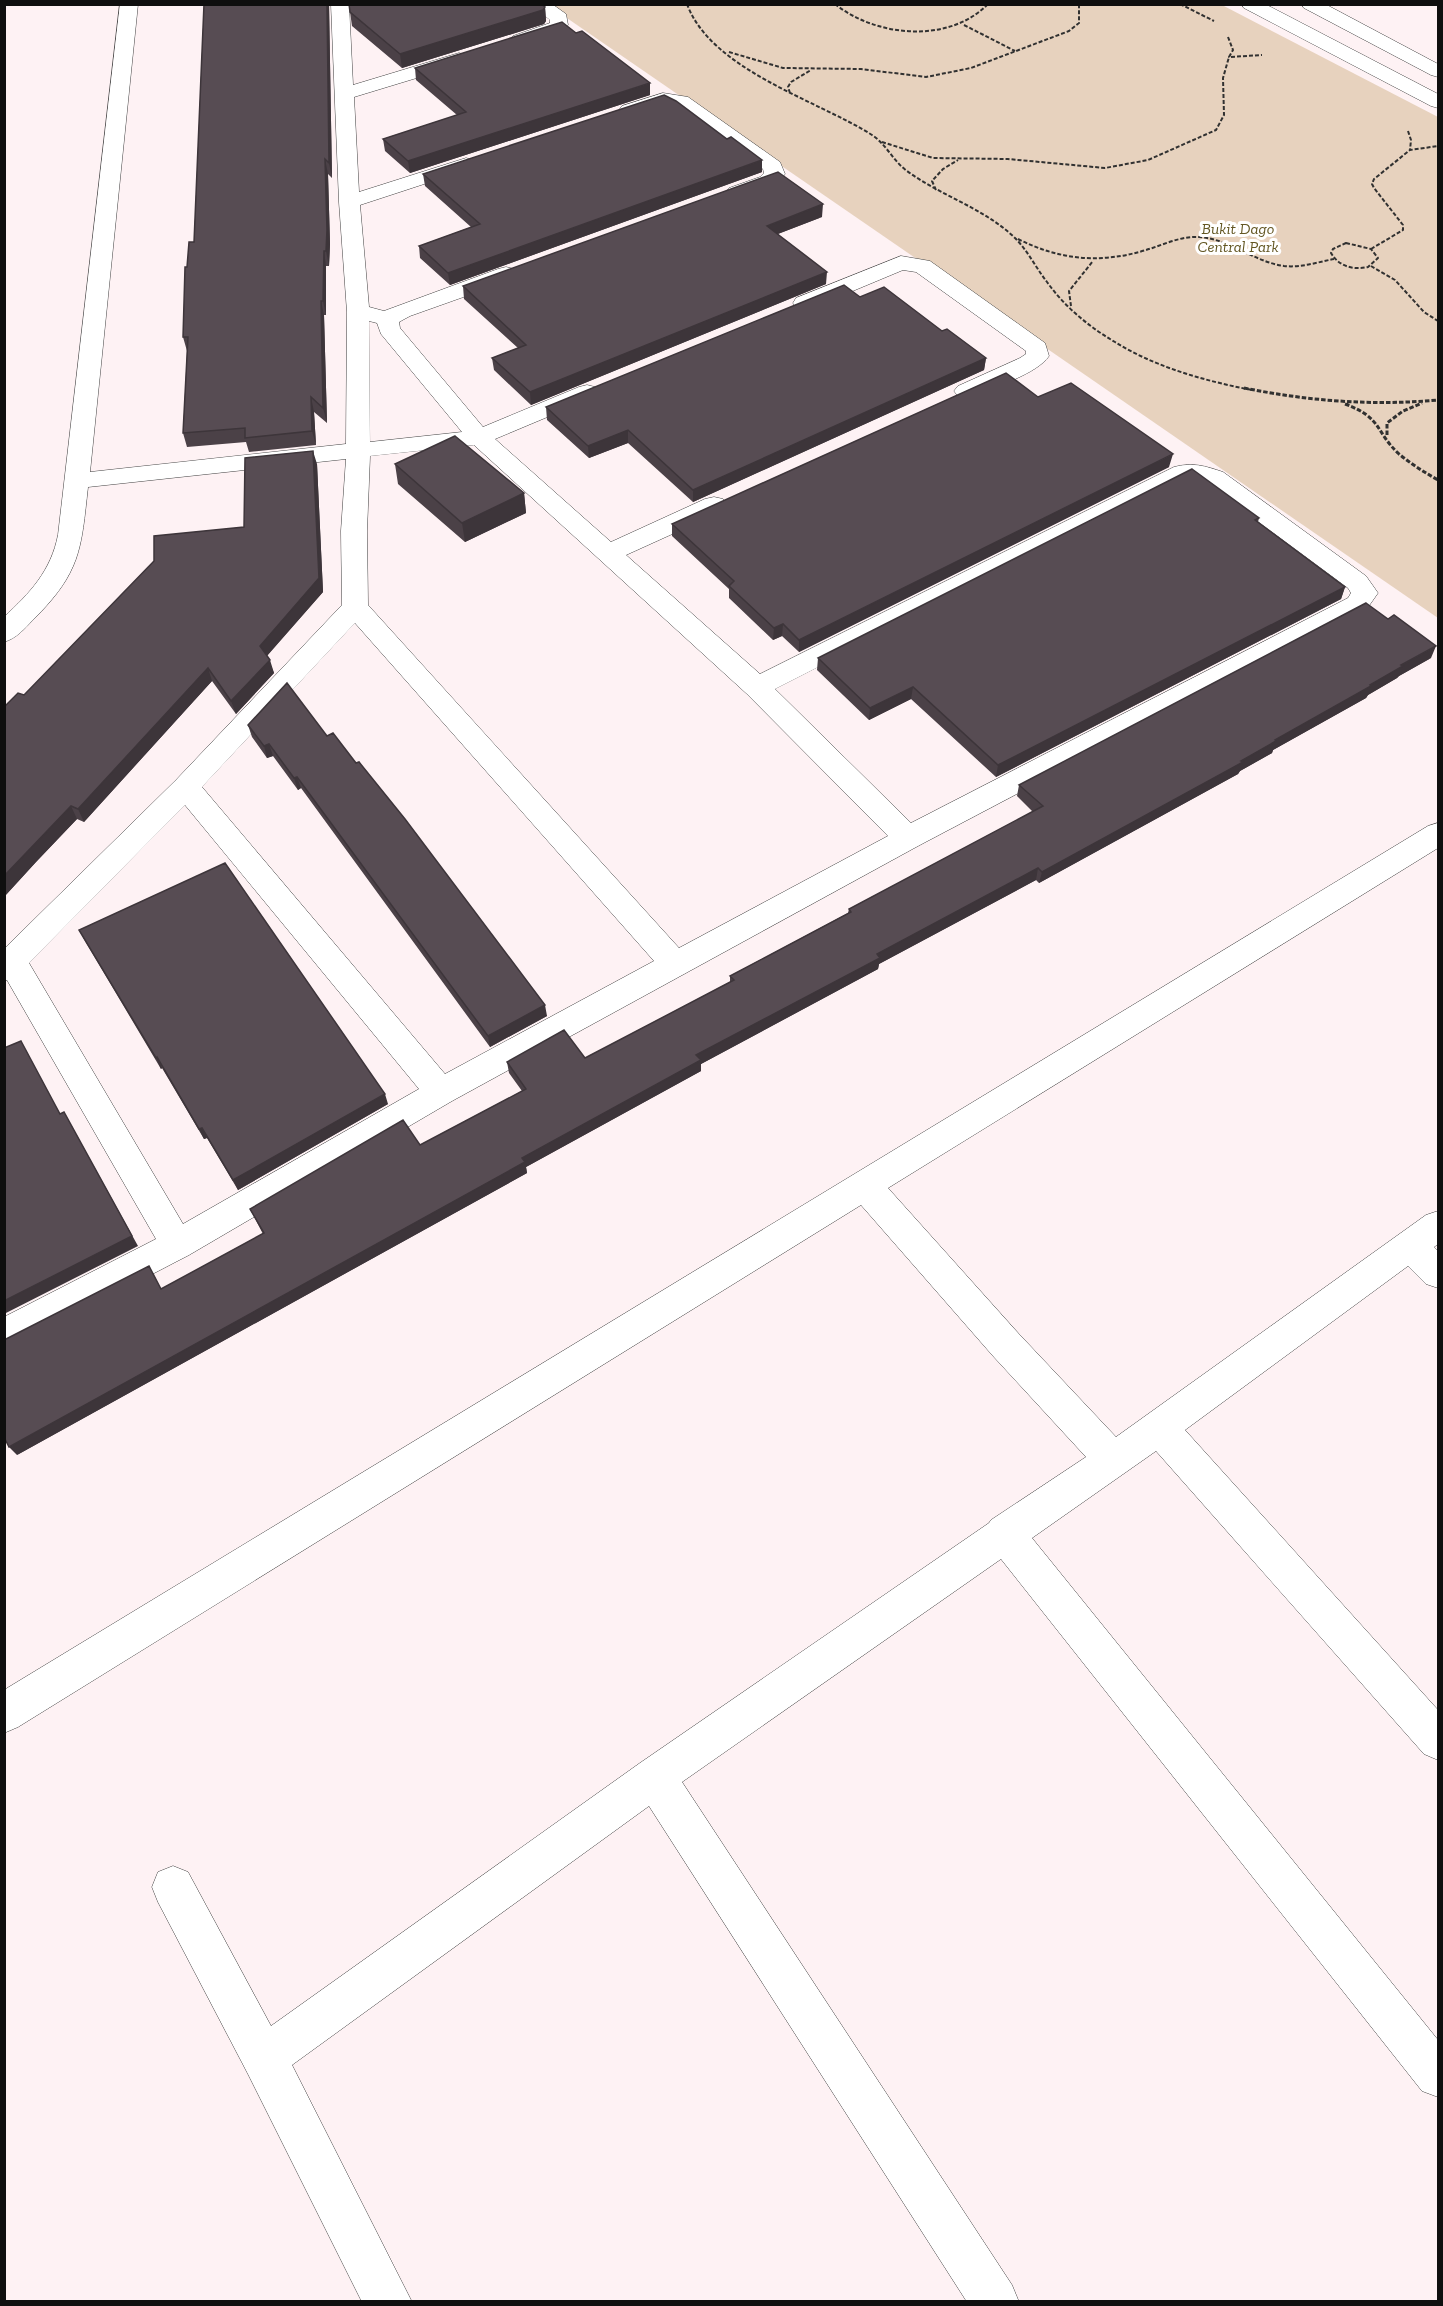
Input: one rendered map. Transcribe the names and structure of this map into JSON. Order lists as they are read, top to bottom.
{
  "parks": ["Bukit Dago Central Park"]
}
